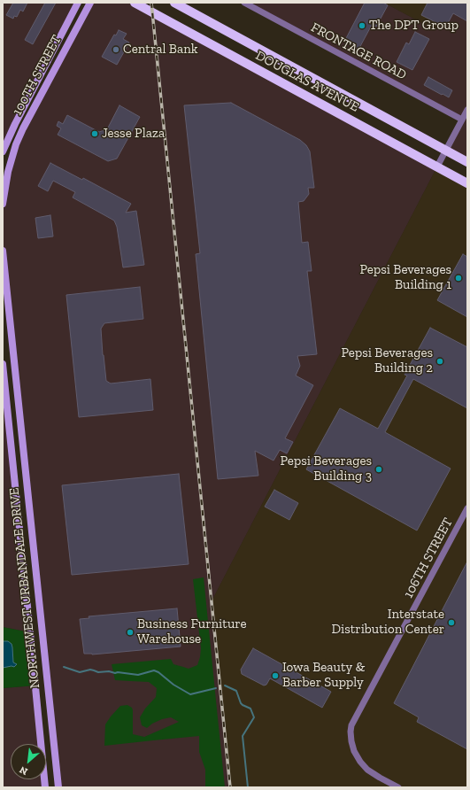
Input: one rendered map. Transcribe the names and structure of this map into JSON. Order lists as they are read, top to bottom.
{
  "streets": {
    "main road": ["100TH STREET", "DOUGLAS AVENUE", "NORTHWEST URBANDALE DRIVE"],
    "street": ["FRONTAGE ROAD", "106TH STREET"]
  },
  "places": [
    "The DPT Group",
    "Central Bank",
    "Jesse Plaza",
    "Pepsi Beverages Building 1",
    "Pepsi Beverages Building 2",
    "Pepsi Beverages Building 3",
    "Interstate Distribution Center",
    "Business Furniture Warehouse",
    "Iowa Beauty & Barber Supply"
  ],
  "north": "bottom left"
}
